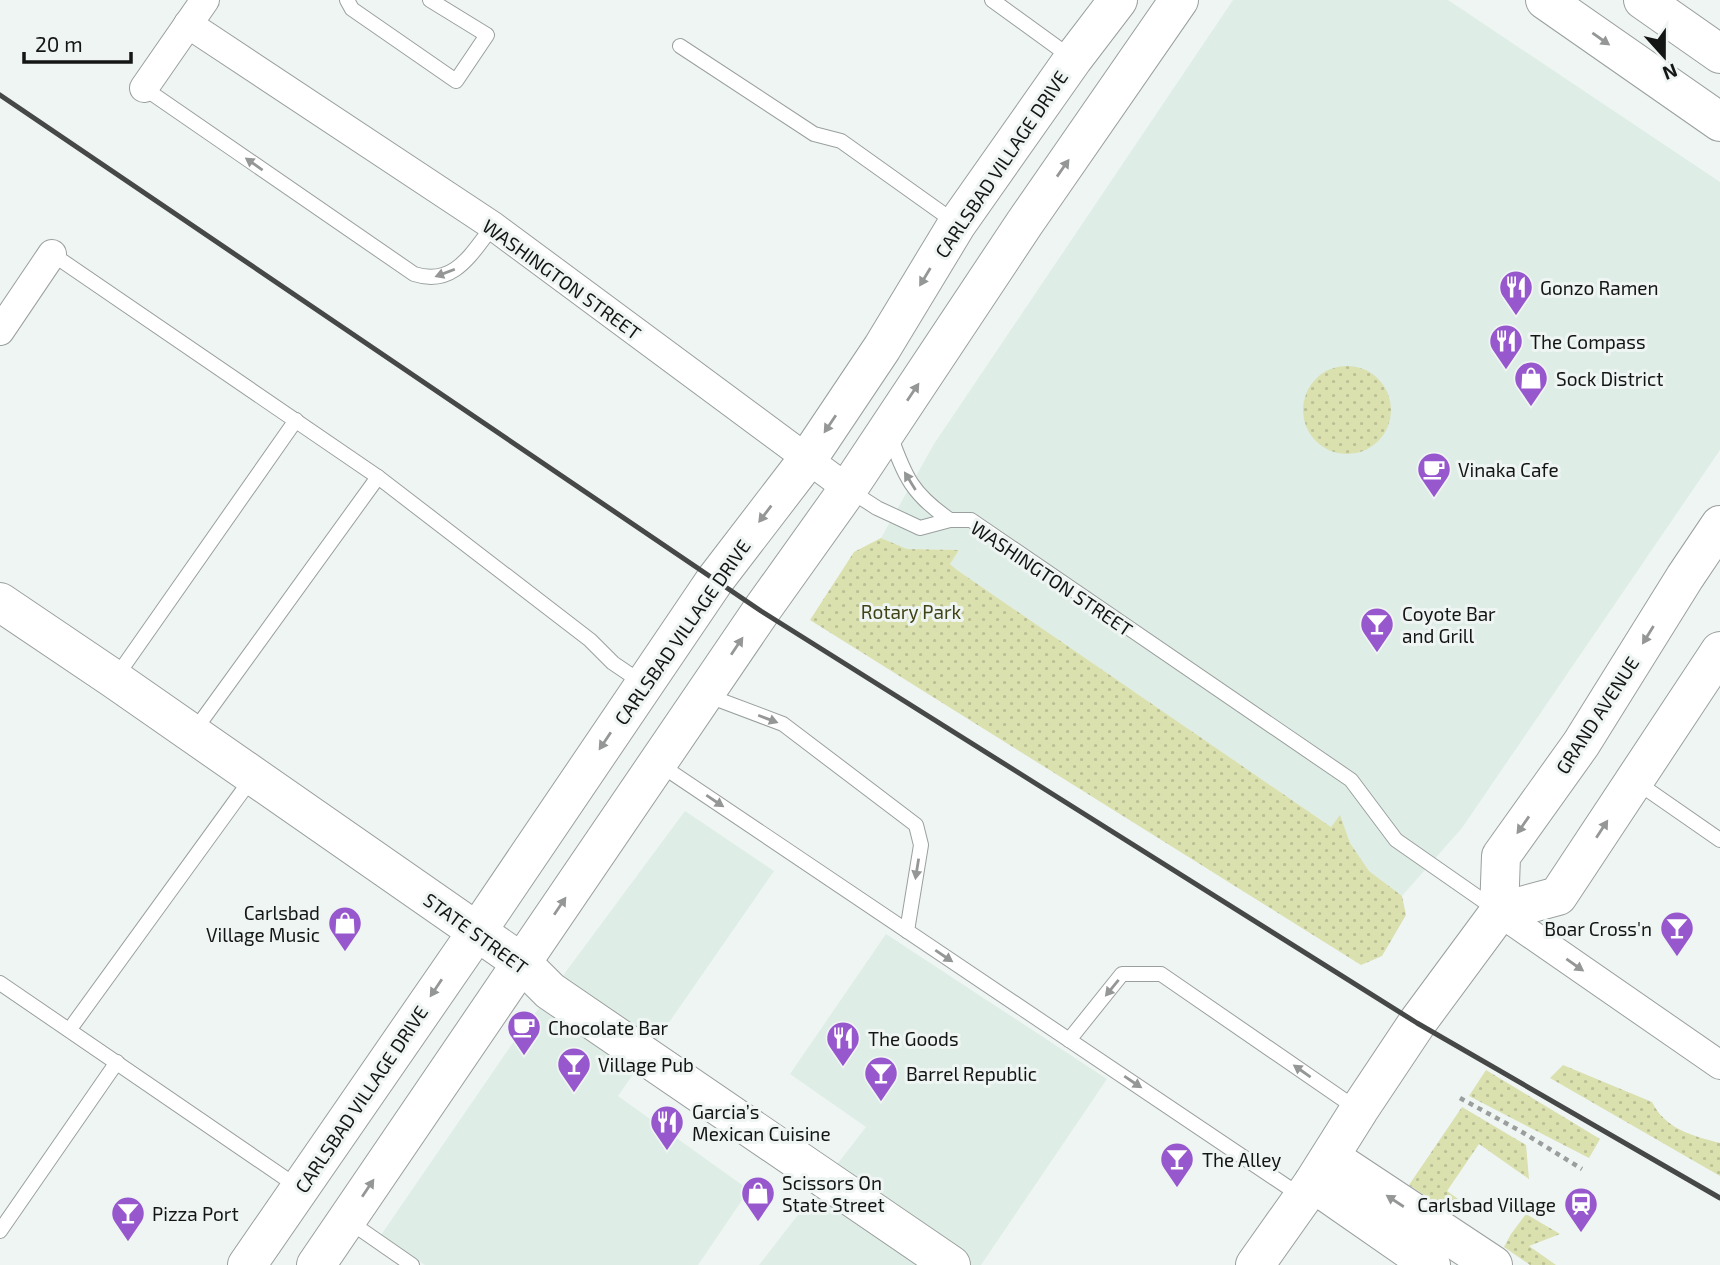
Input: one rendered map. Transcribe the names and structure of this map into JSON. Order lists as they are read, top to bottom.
{
  "streets": {
    "main road": ["CARLSBAD VILLAGE DRIVE", "GRAND AVENUE", "STATE STREET"],
    "street": ["WASHINGTON STREET"]
  },
  "crossings": [
    ["CARLSBAD VILLAGE DRIVE", "WASHINGTON STREET"],
    ["CARLSBAD VILLAGE DRIVE", "STATE STREET"],
    ["WASHINGTON STREET", "GRAND AVENUE"]
  ],
  "parks": ["Rotary Park"],
  "places": {
    "restaurant": [
      "Gonzo Ramen",
      "The Compass",
      "The Goods",
      "Garcia’s Mexican Cuisine"
    ],
    "shop": ["Sock District", "Carlsbad Village Music", "Scissors On State Street"],
    "cafe": ["Vinaka Cafe", "Chocolate Bar"],
    "bar": [
      "Coyote Bar and Grill",
      "Boar Cross'n",
      "Village Pub",
      "Barrel Republic",
      "The Alley",
      "Pizza Port"
    ],
    "station": ["Carlsbad Village"]
  },
  "scale_bar": "20 m",
  "north": "bottom"
}
